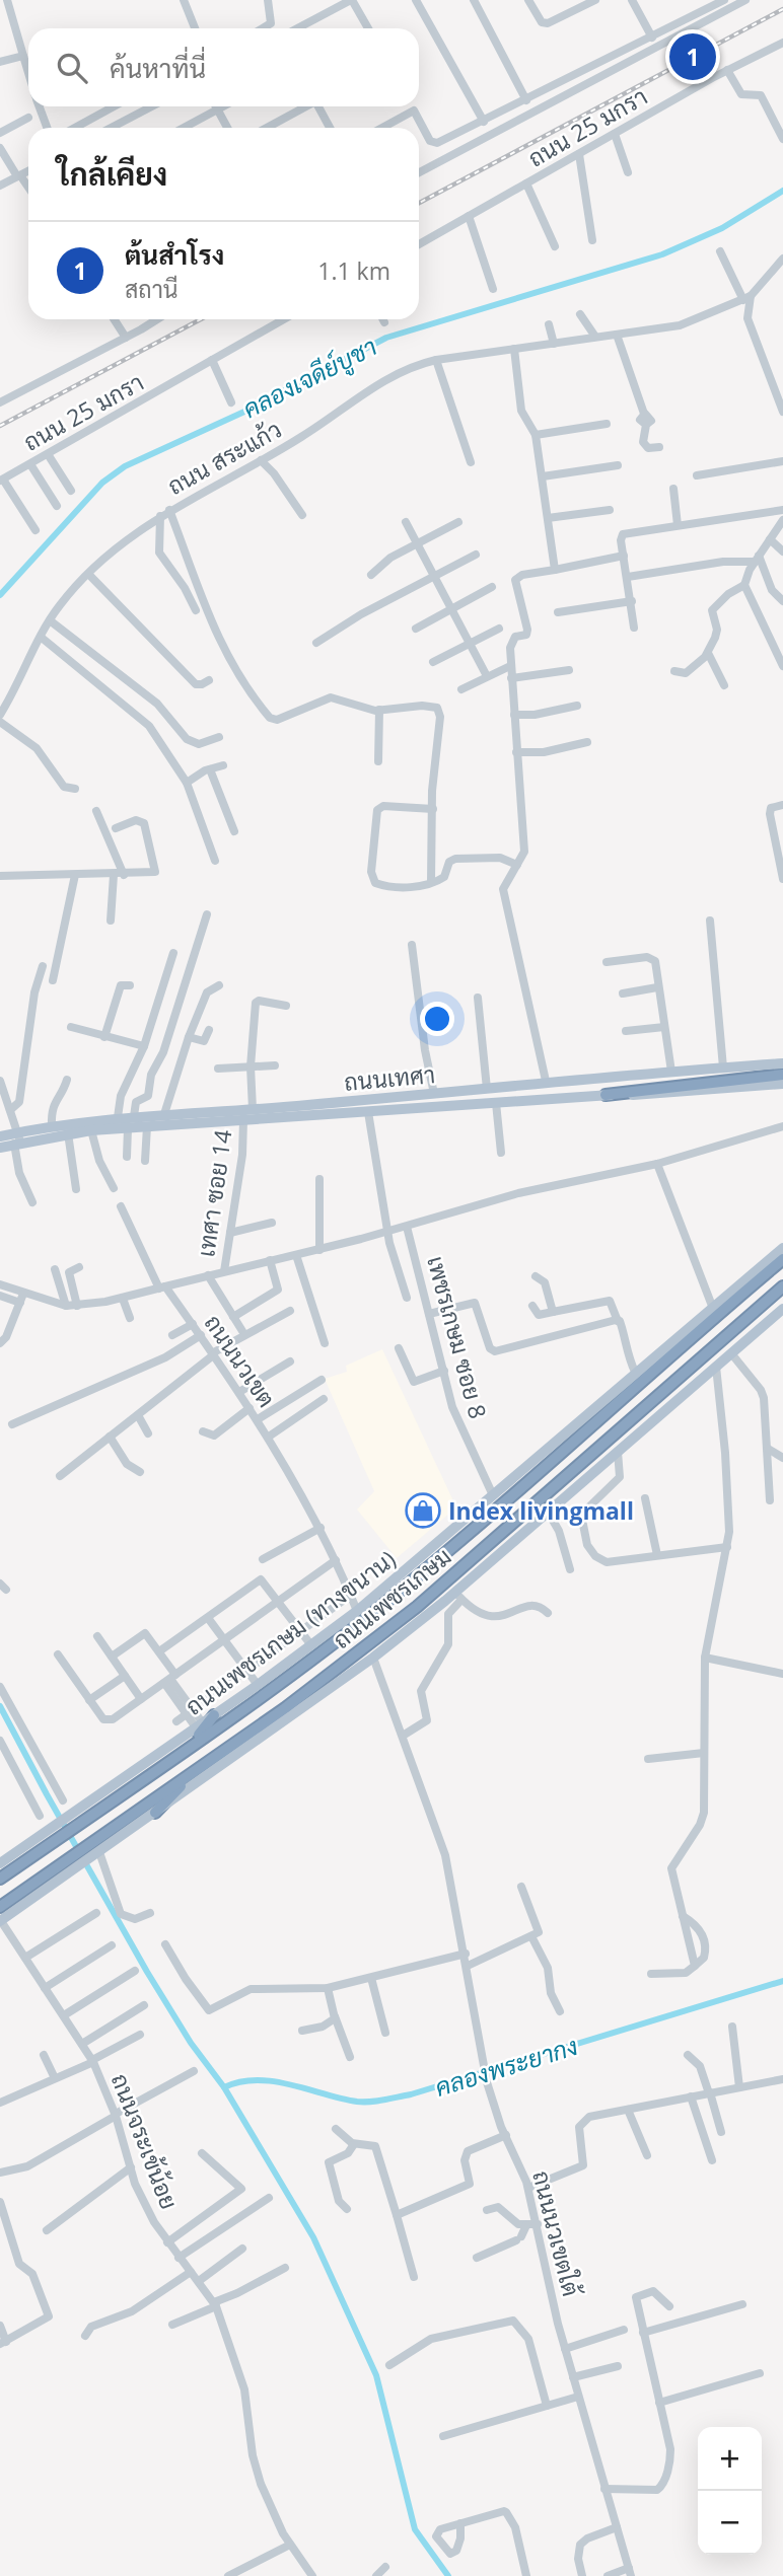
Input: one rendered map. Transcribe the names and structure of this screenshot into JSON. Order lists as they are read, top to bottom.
{
  "streets": {
    "highway": ["ถนนเพชรเกษม"],
    "main road": ["ถนนเทศา", "ถนนเพชรเกษม (ทางขนาน)"],
    "street": [
      "ถนน 25 มกรา",
      "ถนน สระแก้ว",
      "เทศา ซอย 14",
      "เพชรเกษม ซอย 8",
      "ถนนนวเขต",
      "ถนนจระเข้น้อย",
      "ถนนนวเขตใต้"
    ]
  },
  "crossings": [
    ["ถนนเทศา", "เทศา ซอย 14"],
    ["เพชรเกษม ซอย 8", "ถนนเพชรเกษม (ทางขนาน)"],
    ["ถนนนวเขต", "ถนนเพชรเกษม (ทางขนาน)"]
  ],
  "water": ["คลองเจดีย์บูชา", "คลองพระยากง"],
  "places": {
    "shop": ["Index livingmall"]
  },
  "page": {
    "search": "ค้นหาที่นี่",
    "pins": "1",
    "heading": "ใกล้เคียง",
    "list": [
      {
        "mark": "1",
        "name": "ต้นสำโรง",
        "note": "สถานี",
        "value": "1.1 km"
      }
    ],
    "map_buttons": ["+", "−"]
  }
}
